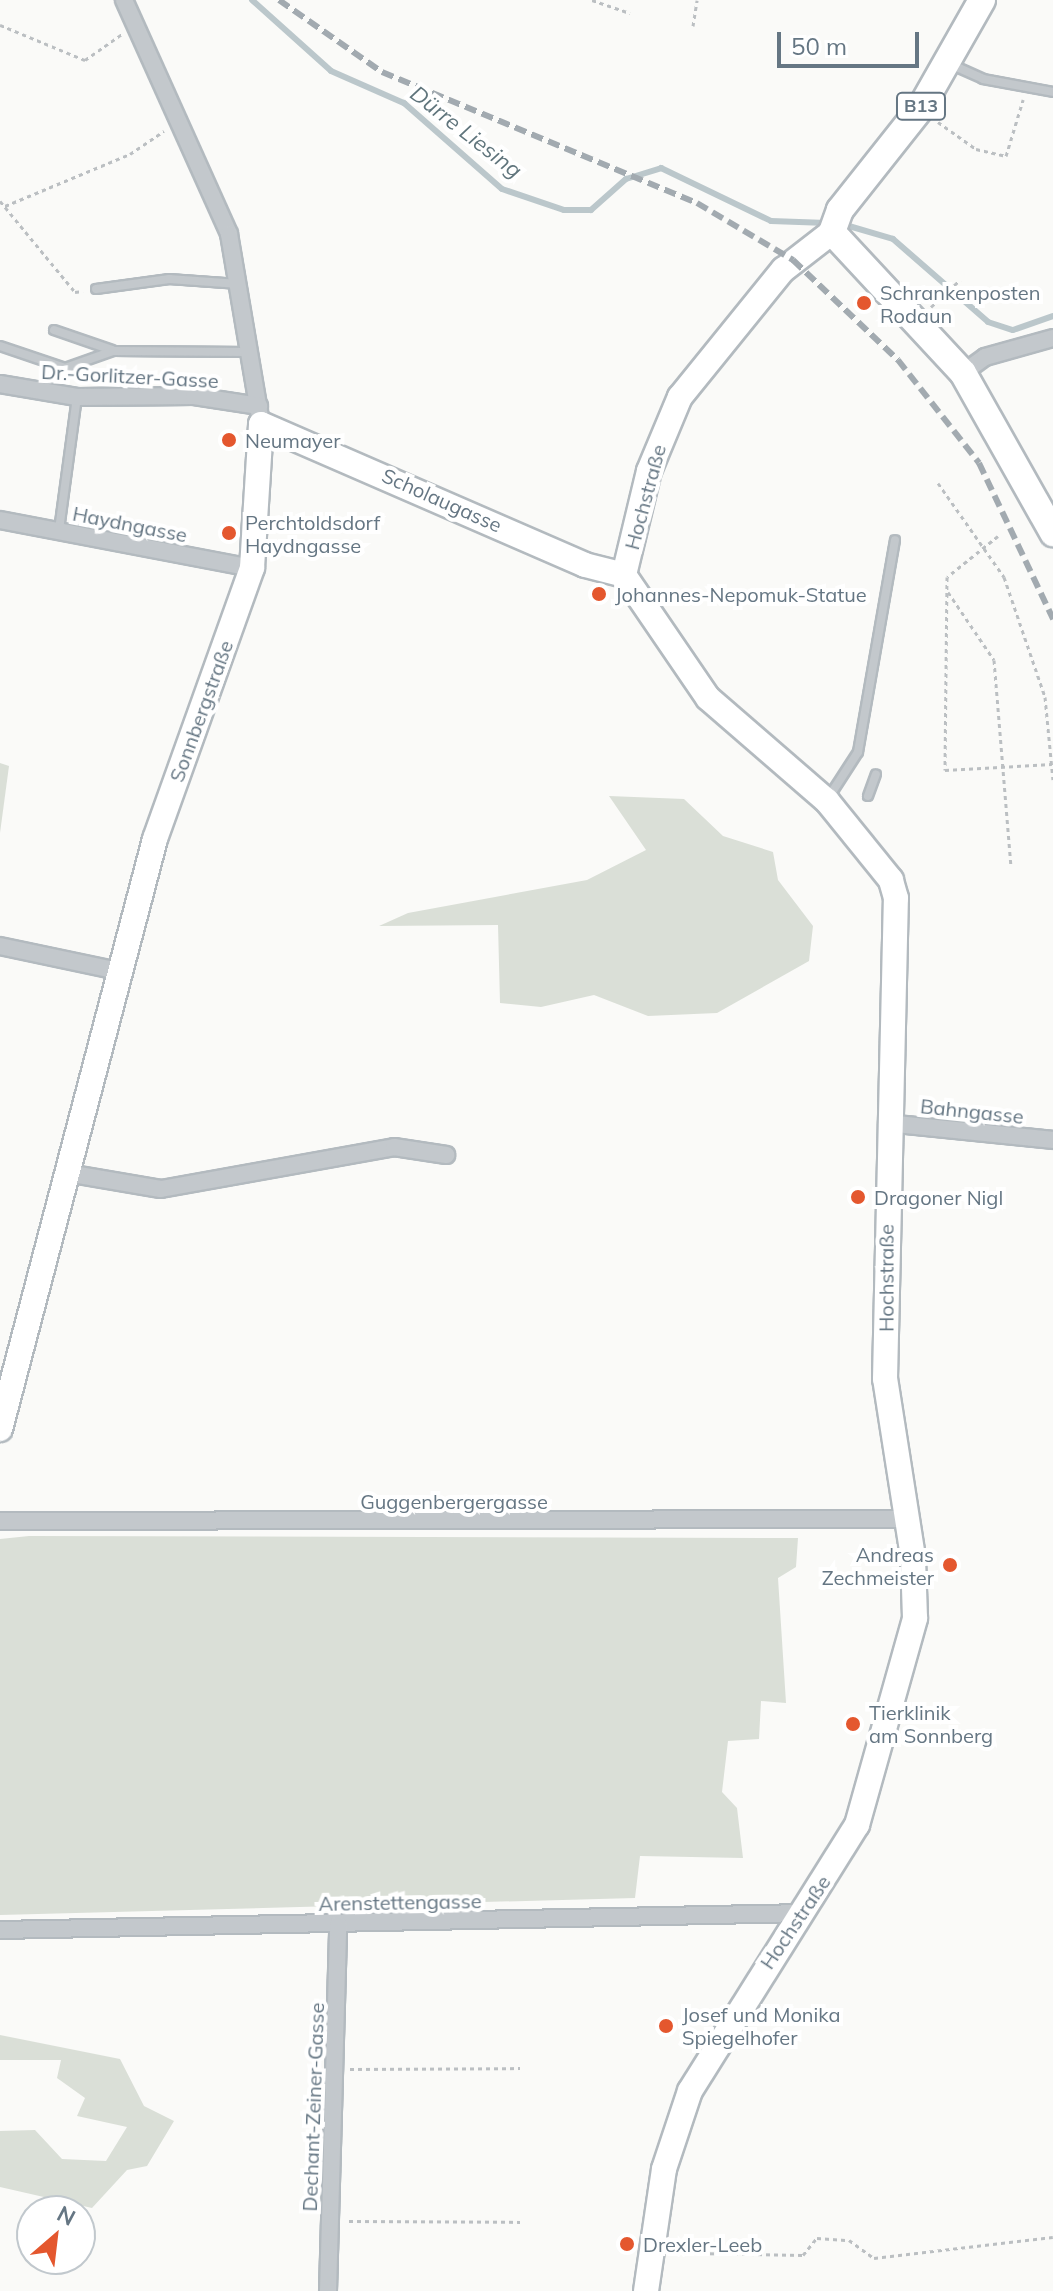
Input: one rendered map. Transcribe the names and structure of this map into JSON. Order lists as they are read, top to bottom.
{
  "streets": {
    "main road": [
      "B13",
      "Hochstraße",
      "Scholaugasse",
      "Sonnbergstraße"
    ],
    "street": [
      "Dr.-Gorlitzer-Gasse",
      "Haydngasse",
      "Bahngasse",
      "Guggenbergergasse",
      "Arenstettengasse",
      "Dechant-Zeiner-Gasse"
    ]
  },
  "crossings": [
    ["B13", "Hochstraße"],
    ["Dr.-Gorlitzer-Gasse", "Scholaugasse"],
    ["Dr.-Gorlitzer-Gasse", "Sonnbergstraße"],
    ["Hochstraße", "Scholaugasse"],
    ["Hochstraße", "Bahngasse"],
    ["Hochstraße", "Guggenbergergasse"],
    ["Hochstraße", "Arenstettengasse"],
    ["Scholaugasse", "Sonnbergstraße"],
    ["Haydngasse", "Sonnbergstraße"],
    ["Arenstettengasse", "Dechant-Zeiner-Gasse"]
  ],
  "water": ["Dürre Liesing"],
  "places": [
    "Schrankenposten Rodaun",
    "Neumayer",
    "Perchtoldsdorf Haydngasse",
    "Johannes-Nepomuk-Statue",
    "Dragoner Nigl",
    "Andreas Zechmeister",
    "Tierklinik am Sonnberg",
    "Josef und Monika Spiegelhofer",
    "Drexler-Leeb"
  ],
  "scale_bar": "50 m",
  "north": "top right"
}
